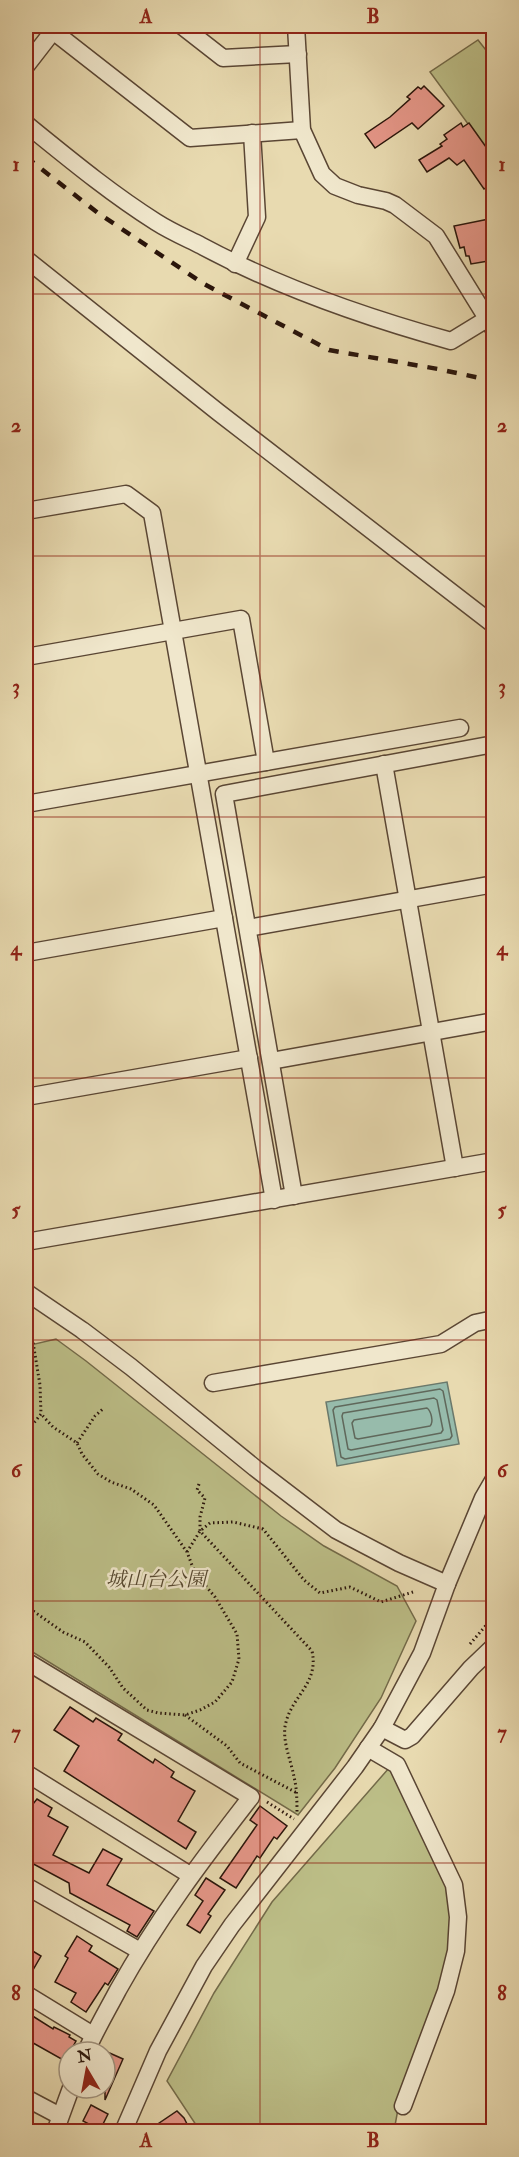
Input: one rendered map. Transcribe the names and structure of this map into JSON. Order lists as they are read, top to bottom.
{
  "parks": ["城山台公園"],
  "north": "top",
  "grid": {
    "columns": ["A", "B"],
    "rows": [
      "1",
      "2",
      "3",
      "4",
      "5",
      "6",
      "7",
      "8"
    ]
  }
}
